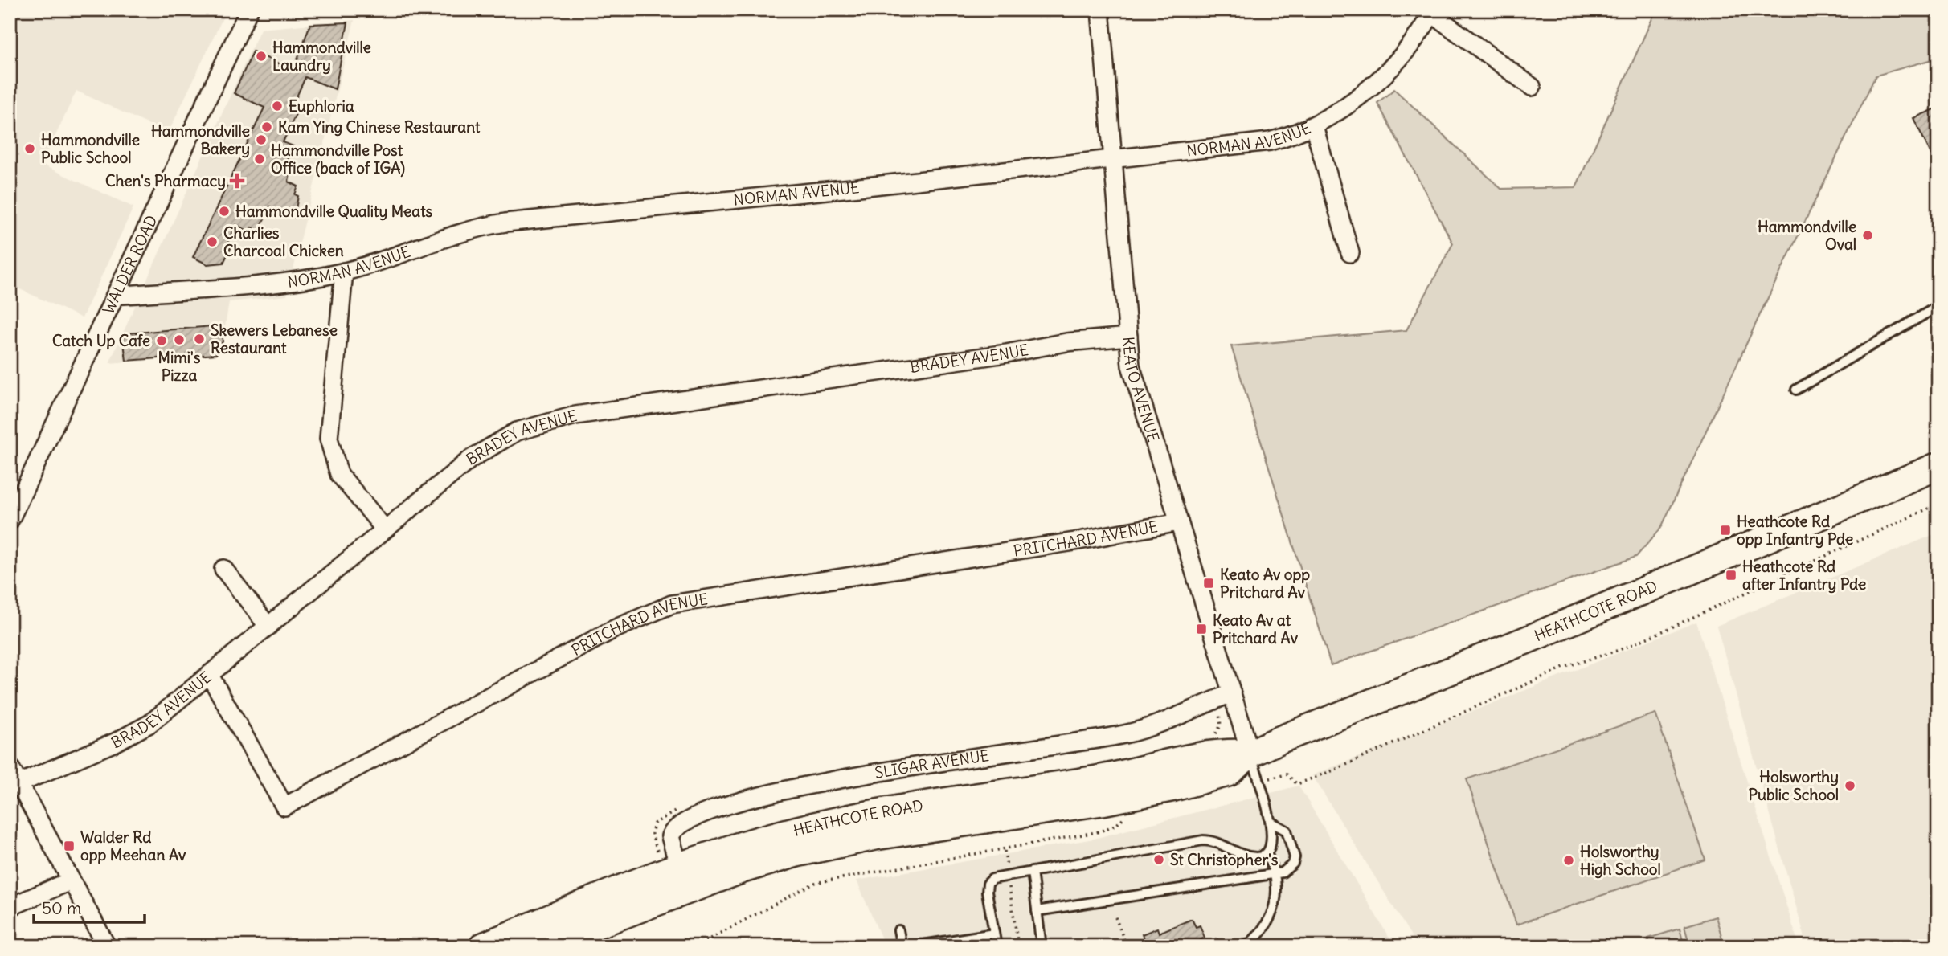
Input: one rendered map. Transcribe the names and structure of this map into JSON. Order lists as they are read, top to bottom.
{
  "streets": {
    "main road": ["HEATHCOTE ROAD"],
    "street": [
      "NORMAN AVENUE",
      "WALDER ROAD",
      "BRADEY AVENUE",
      "KEATO AVENUE",
      "PRITCHARD AVENUE",
      "SLIGAR AVENUE"
    ]
  },
  "crossings": [
    ["NORMAN AVENUE", "WALDER ROAD"],
    ["NORMAN AVENUE", "KEATO AVENUE"],
    ["BRADEY AVENUE", "KEATO AVENUE"],
    ["BRADEY AVENUE", "PRITCHARD AVENUE"],
    ["KEATO AVENUE", "PRITCHARD AVENUE"],
    ["KEATO AVENUE", "HEATHCOTE ROAD"],
    ["KEATO AVENUE", "SLIGAR AVENUE"],
    ["HEATHCOTE ROAD", "SLIGAR AVENUE"]
  ],
  "places": {
    "other": [
      "Hammondville Laundry",
      "Euphloria",
      "Kam Ying Chinese Restaurant",
      "Hammondville Bakery",
      "Hammondville Public School",
      "Hammondville Post Office (back of IGA)",
      "Hammondville Quality Meats",
      "Hammondville Oval",
      "Charlies Charcoal Chicken",
      "Skewers Lebanese Restaurant",
      "Mimi's Pizza",
      "Catch Up Cafe",
      "Holsworthy Public School",
      "St Christopher's",
      "Holsworthy High School"
    ],
    "health": ["Chen's Pharmacy"],
    "transit": [
      "Heathcote Rd opp Infantry Pde",
      "Heathcote Rd after Infantry Pde",
      "Keato Av opp Pritchard Av",
      "Keato Av at Pritchard Av",
      "Walder Rd opp Meehan Av"
    ]
  },
  "scale_bar": "50 m"
}
